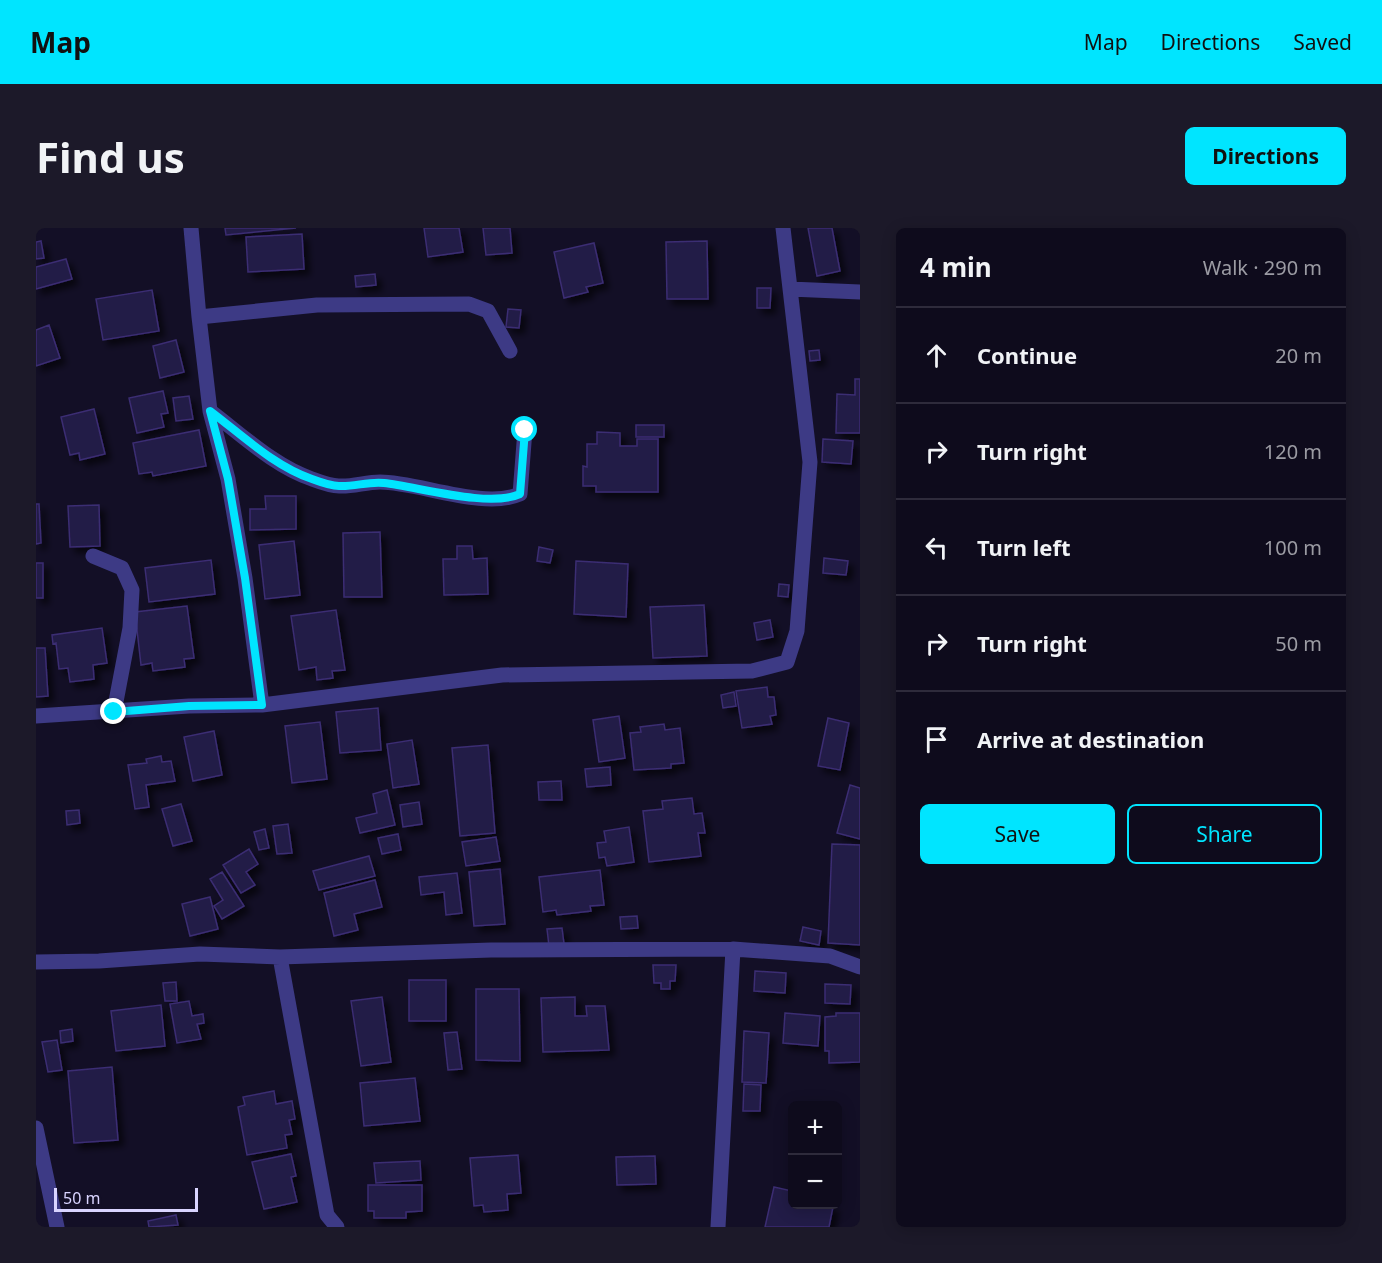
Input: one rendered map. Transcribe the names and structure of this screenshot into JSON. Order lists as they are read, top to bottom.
{
  "scale_bar": "50 m",
  "page": {
    "header": "Map",
    "nav": ["Map", "Directions", "Saved"],
    "buttons": [
      "Directions",
      ["Save", "Share"]
    ],
    "title": "Find us",
    "heading": ["4 min", "Walk · 290 m"],
    "list": [
      ["Continue", "20 m"],
      ["Turn right", "120 m"],
      ["Turn left", "100 m"],
      ["Turn right", "50 m"],
      "Arrive at destination"
    ],
    "map_buttons": ["+", "−"],
    "scale": "50 m"
  }
}
